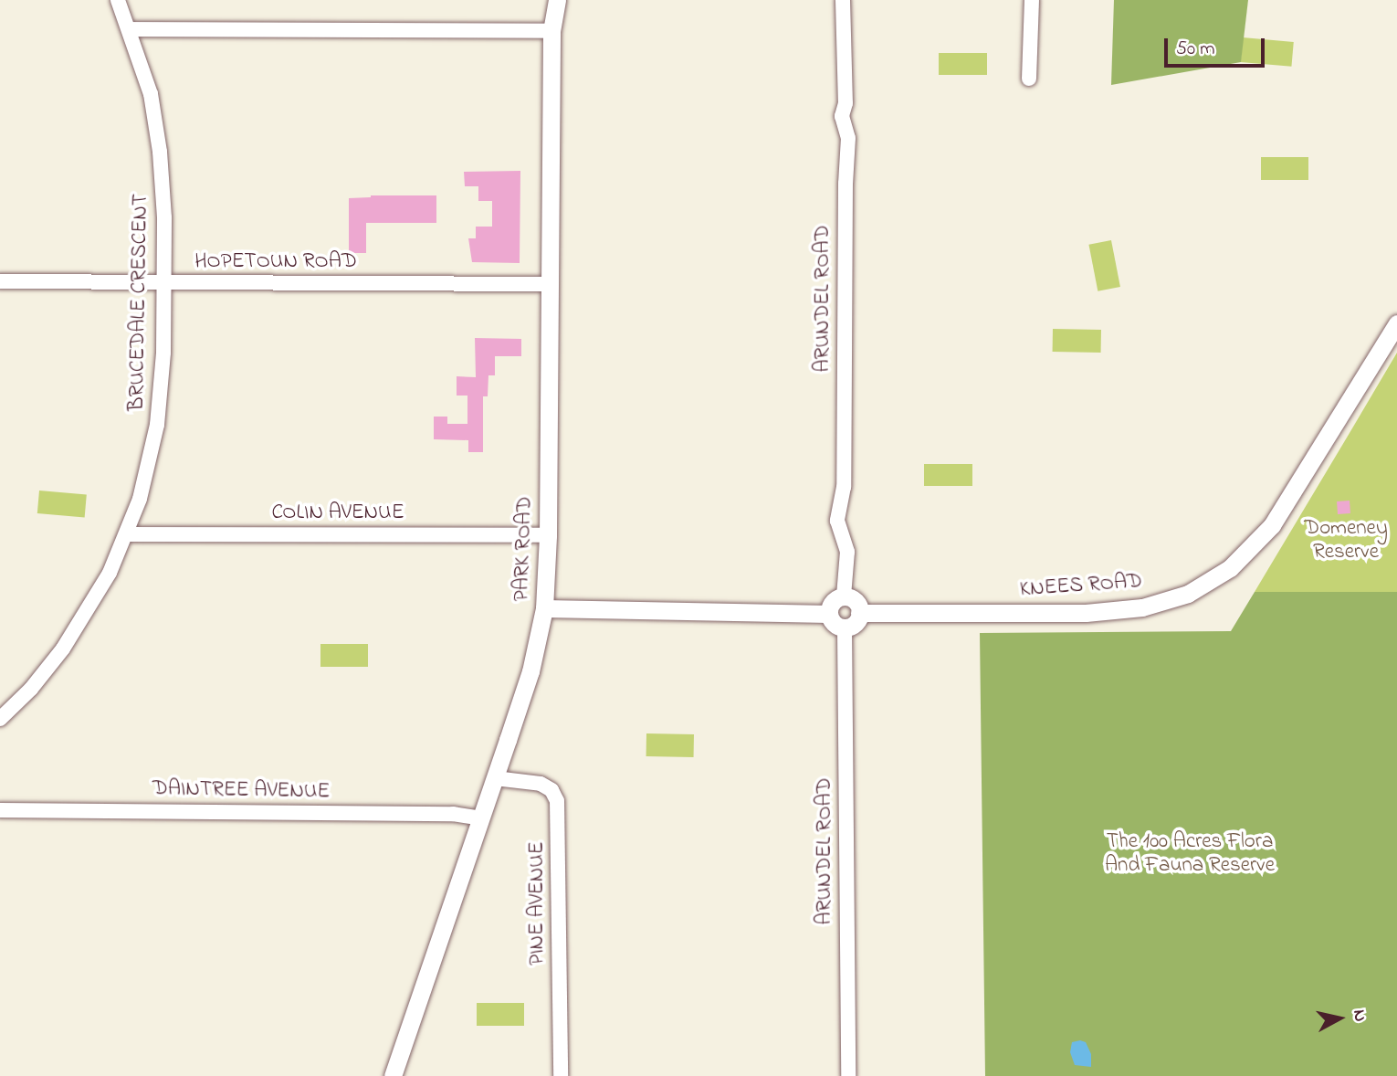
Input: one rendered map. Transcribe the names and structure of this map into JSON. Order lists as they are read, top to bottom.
{
  "streets": {
    "street": [
      "HOPETOUN ROAD",
      "ARUNDEL ROAD",
      "BRUCEDALE CRESCENT",
      "COLIN AVENUE",
      "PARK ROAD",
      "KNEES ROAD",
      "DAINTREE AVENUE",
      "PINE AVENUE"
    ]
  },
  "crossings": [
    ["HOPETOUN ROAD", "BRUCEDALE CRESCENT"],
    ["HOPETOUN ROAD", "PARK ROAD"],
    ["ARUNDEL ROAD", "KNEES ROAD"],
    ["BRUCEDALE CRESCENT", "COLIN AVENUE"],
    ["COLIN AVENUE", "PARK ROAD"],
    ["PARK ROAD", "DAINTREE AVENUE"],
    ["PARK ROAD", "PINE AVENUE"]
  ],
  "parks": ["Domeney Reserve", "The 100 Acres Flora And Fauna Reserve"],
  "scale_bar": "50 m",
  "north": "right"
}
